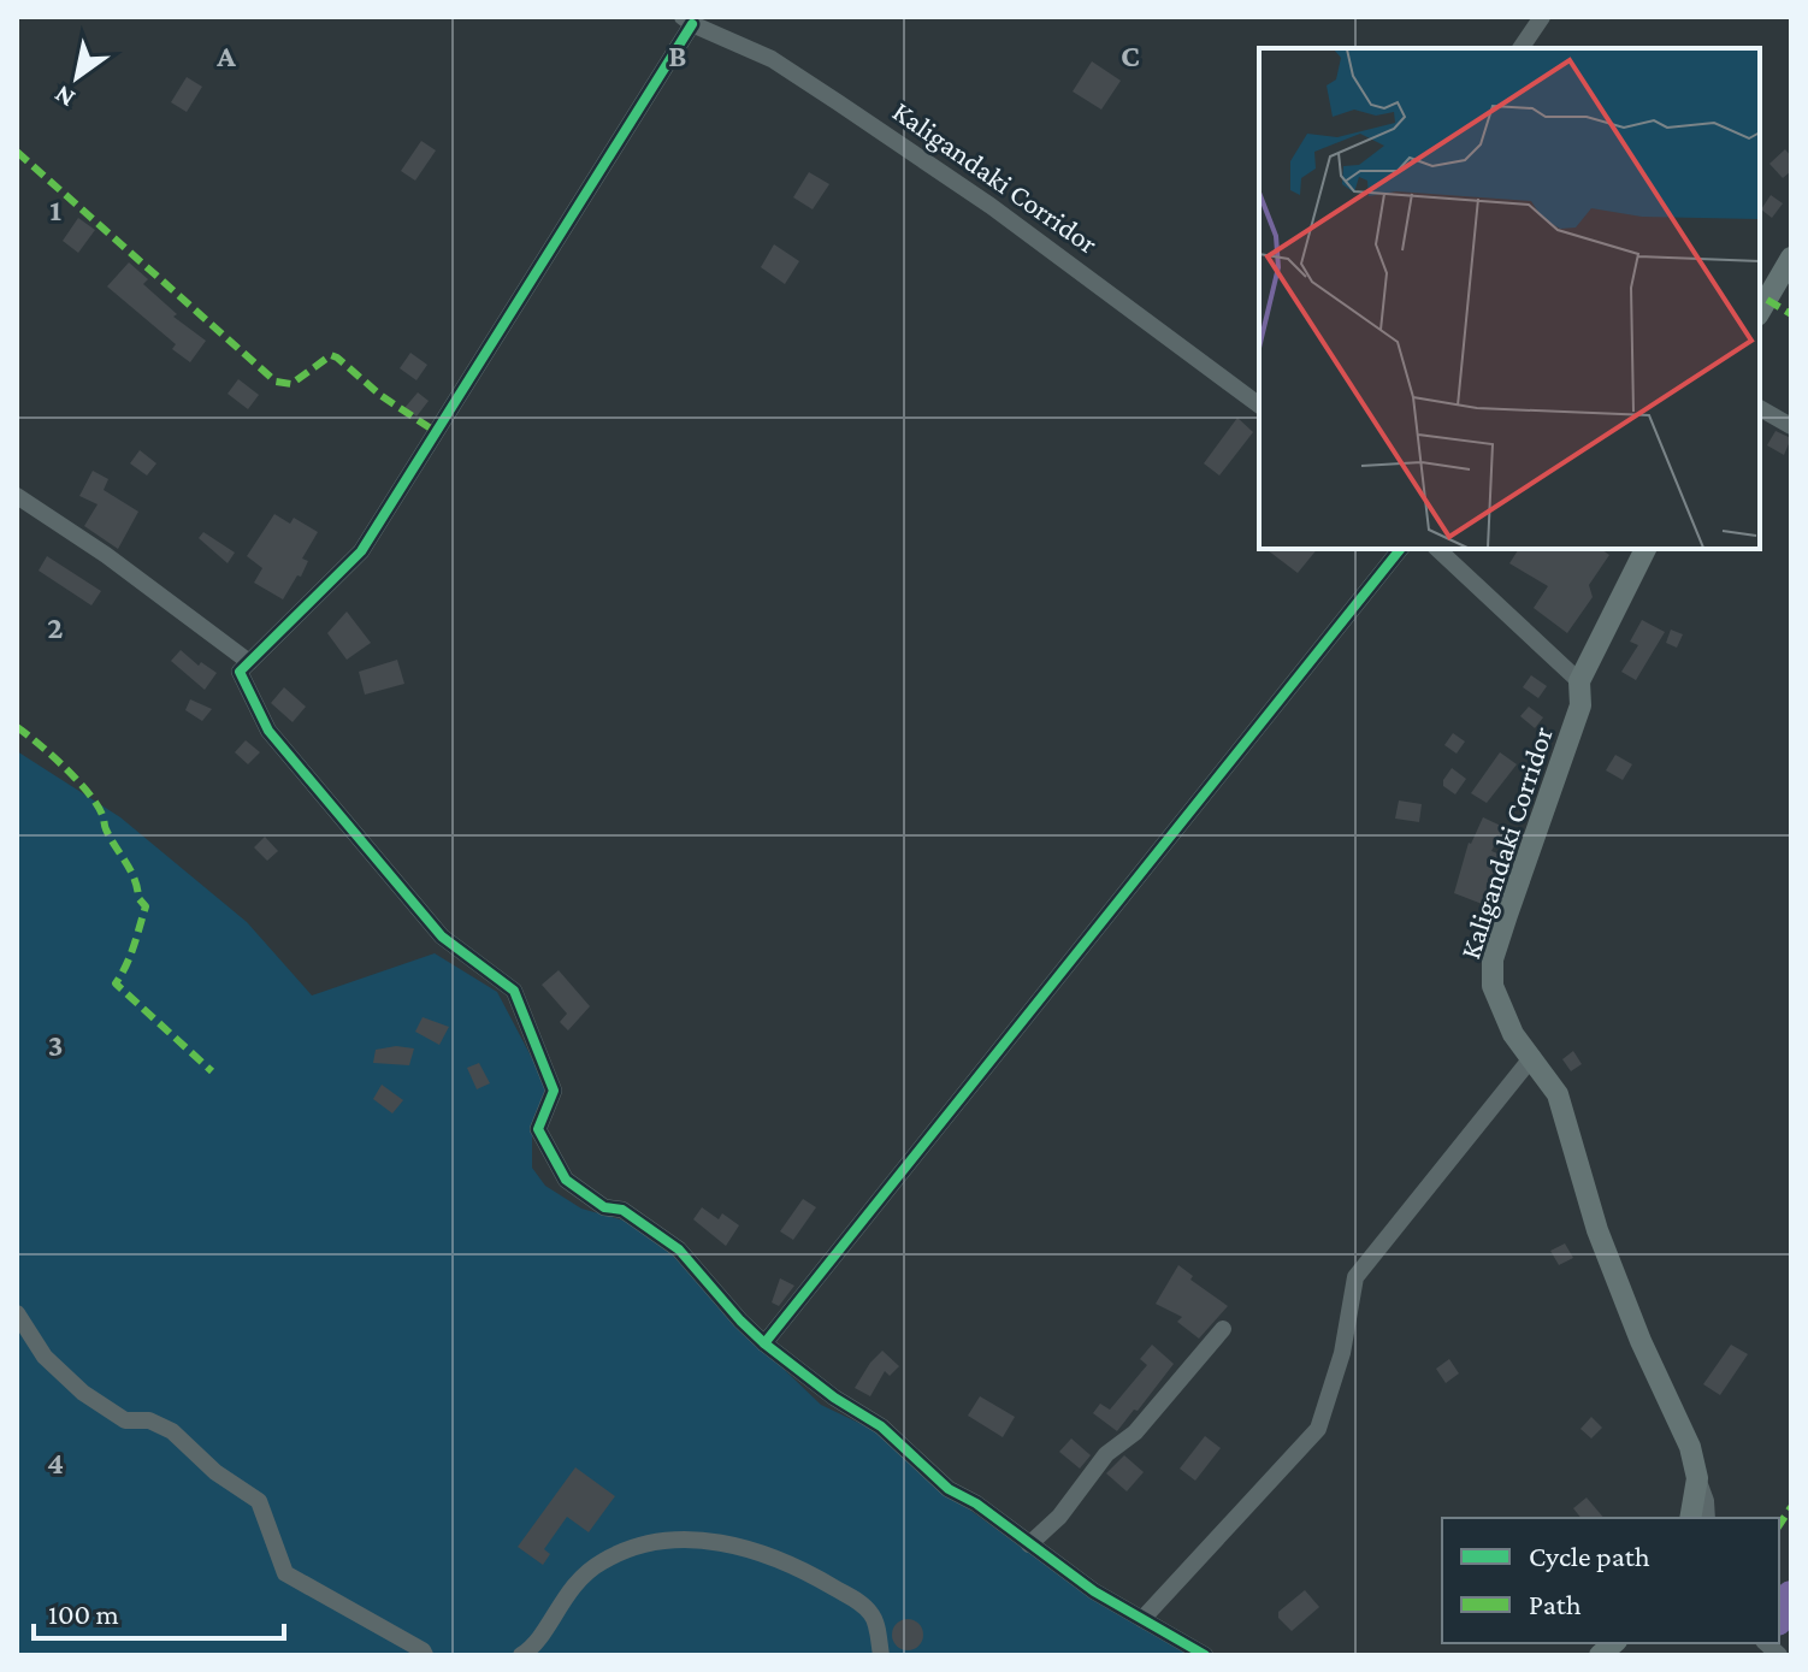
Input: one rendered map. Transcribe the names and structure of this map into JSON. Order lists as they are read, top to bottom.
{
  "streets": {
    "main road": ["Kaligandaki Corridor"]
  },
  "legend": ["Cycle path", "Path"],
  "scale_bar": "100 m",
  "north": "bottom left",
  "grid": {
    "columns": ["A", "B", "C"],
    "rows": [
      "1",
      "2",
      "3",
      "4"
    ]
  }
}
